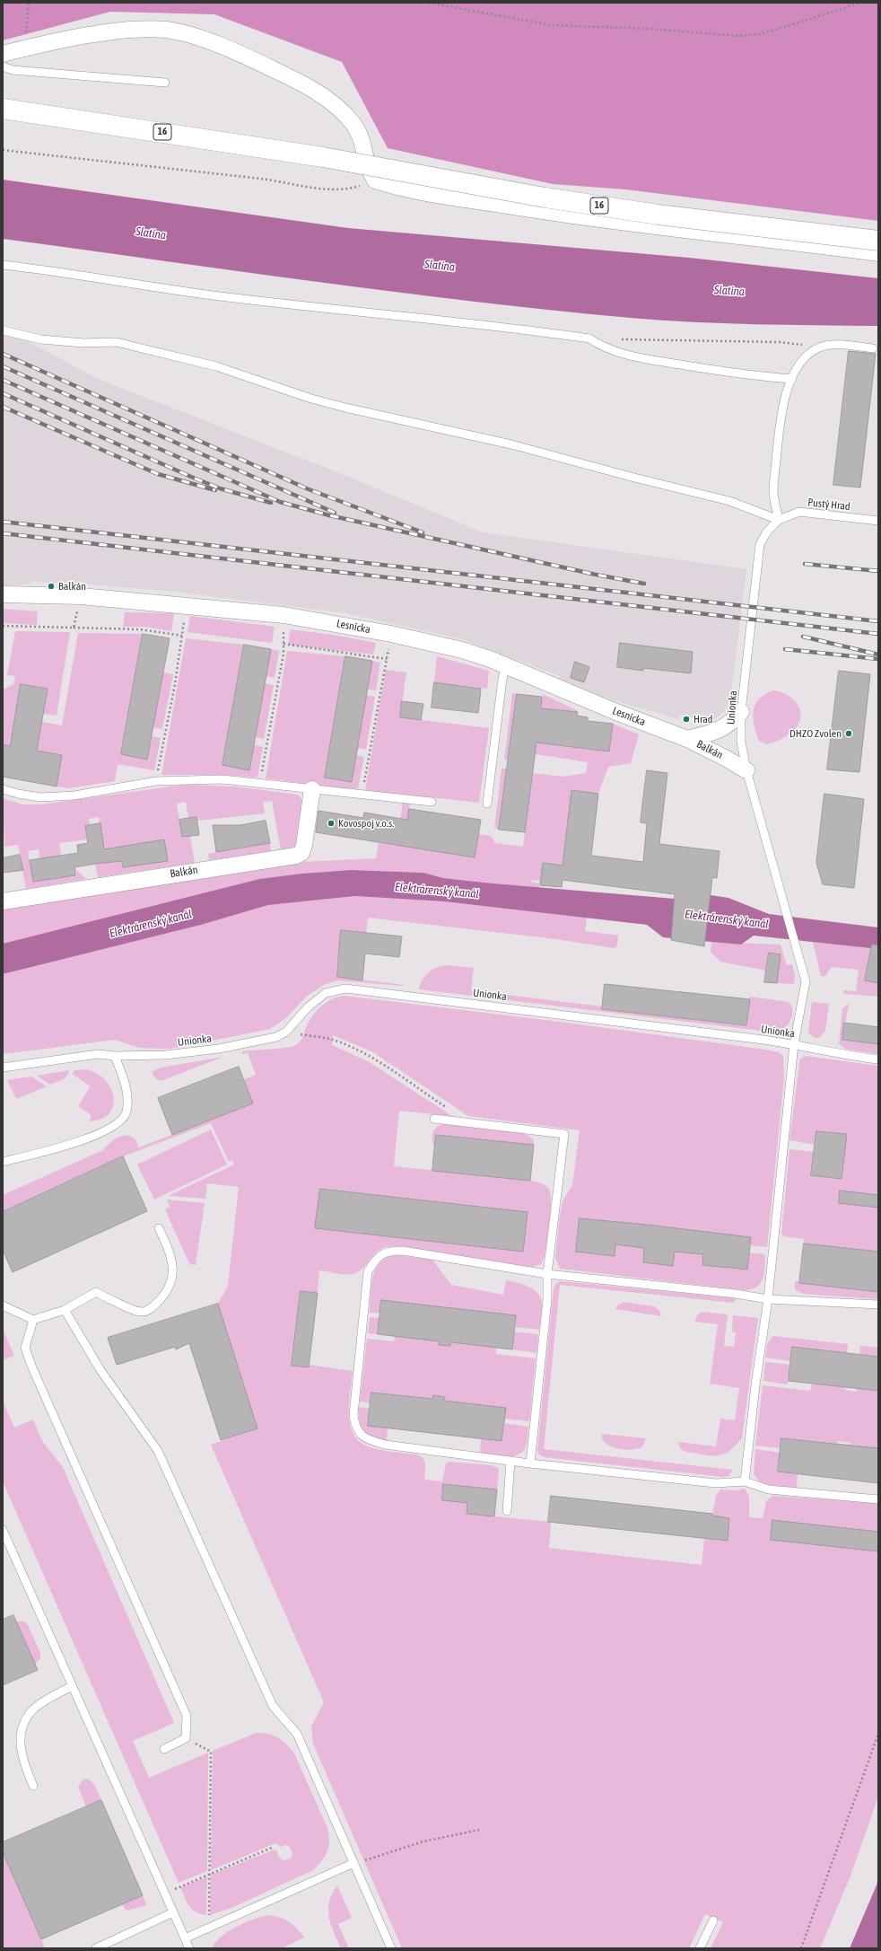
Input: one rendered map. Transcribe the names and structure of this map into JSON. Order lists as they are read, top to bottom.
{
  "streets": {
    "main road": ["16"],
    "street": ["Lesnícka", "Balkán"],
    "lane": ["Pustý Hrad", "Unionka"]
  },
  "crossings": [
    ["Pustý Hrad", "Unionka"],
    ["Lesnícka", "Balkán"],
    ["Unionka", "Balkán"]
  ],
  "water": ["Slatina", "Elektrárenský kanál"],
  "places": [
    "Balkán",
    "Hrad",
    "DHZO Zvolen",
    "Kovospoj v.o.s."
  ]
}
